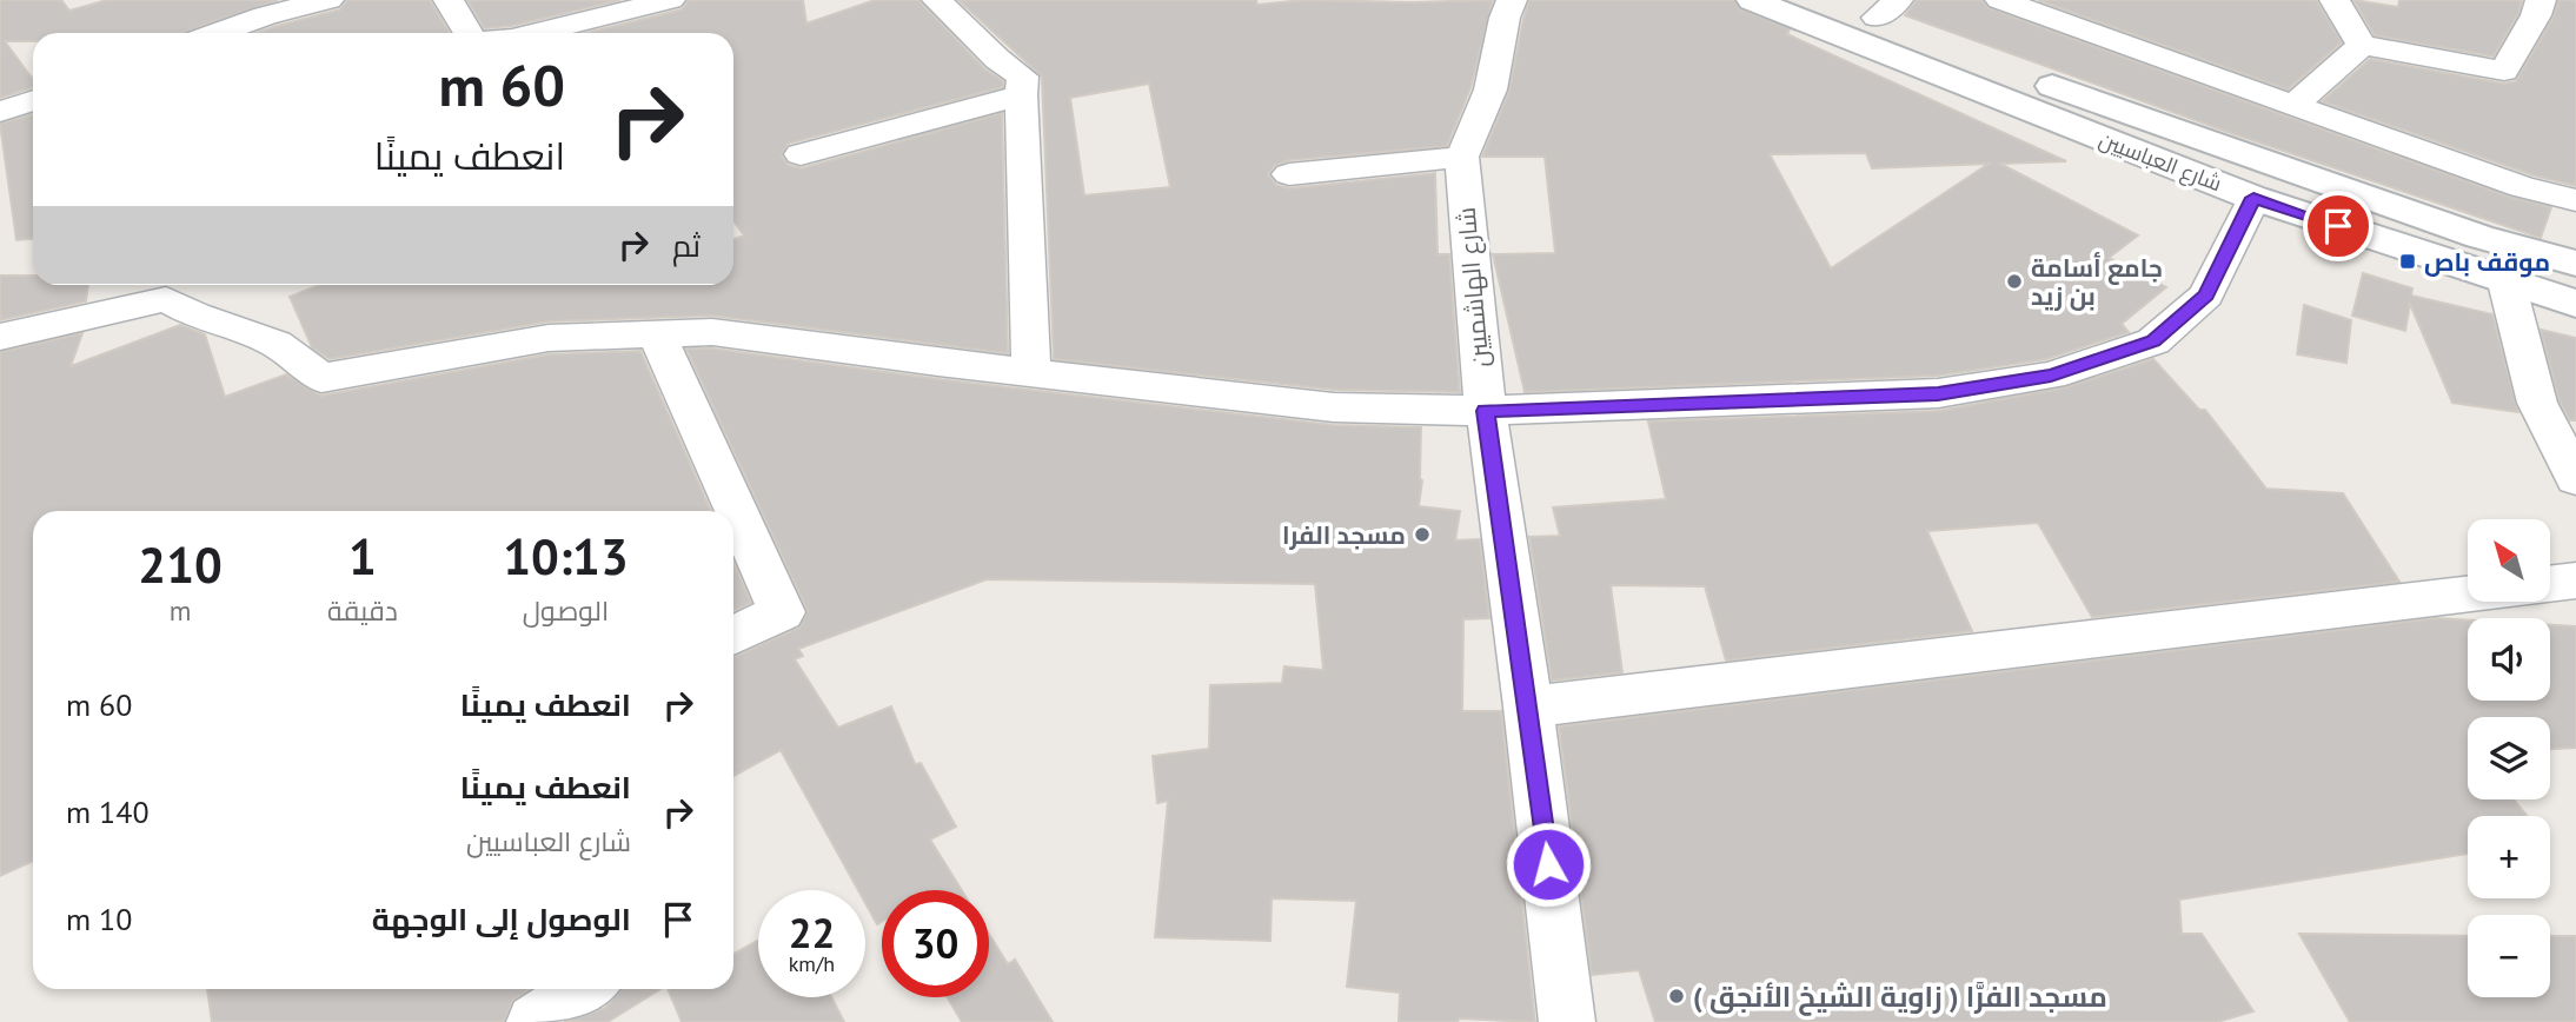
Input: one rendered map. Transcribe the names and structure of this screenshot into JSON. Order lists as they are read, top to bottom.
{
  "streets": {
    "main road": ["شارع العباسيين"],
    "street": ["شارع الهاشميين"]
  },
  "places": {
    "transit": ["موقف باص"],
    "other": ["جامع أسامة بن زيد", "مسجد الفرا", "مسجد الفرَّا ( زاوية الشيخ الأنجق )"]
  },
  "north": "top left",
  "page": {
    "turn": ["60 m", "انعطف يمينًا"],
    "then": "ثم",
    "eta": [
      "10:13",
      "الوصول",
      "1",
      "دقيقة",
      "210",
      "m"
    ],
    "map_buttons": ["+", "−"],
    "list": [
      {
        "name": "انعطف يمينًا",
        "value": "60 m"
      },
      {
        "name": "انعطف يمينًا",
        "note": "شارع العباسيين",
        "value": "140 m"
      },
      {
        "name": "الوصول إلى الوجهة",
        "value": "10 m"
      }
    ],
    "speed": "22 km/h",
    "limit": "30"
  }
}
